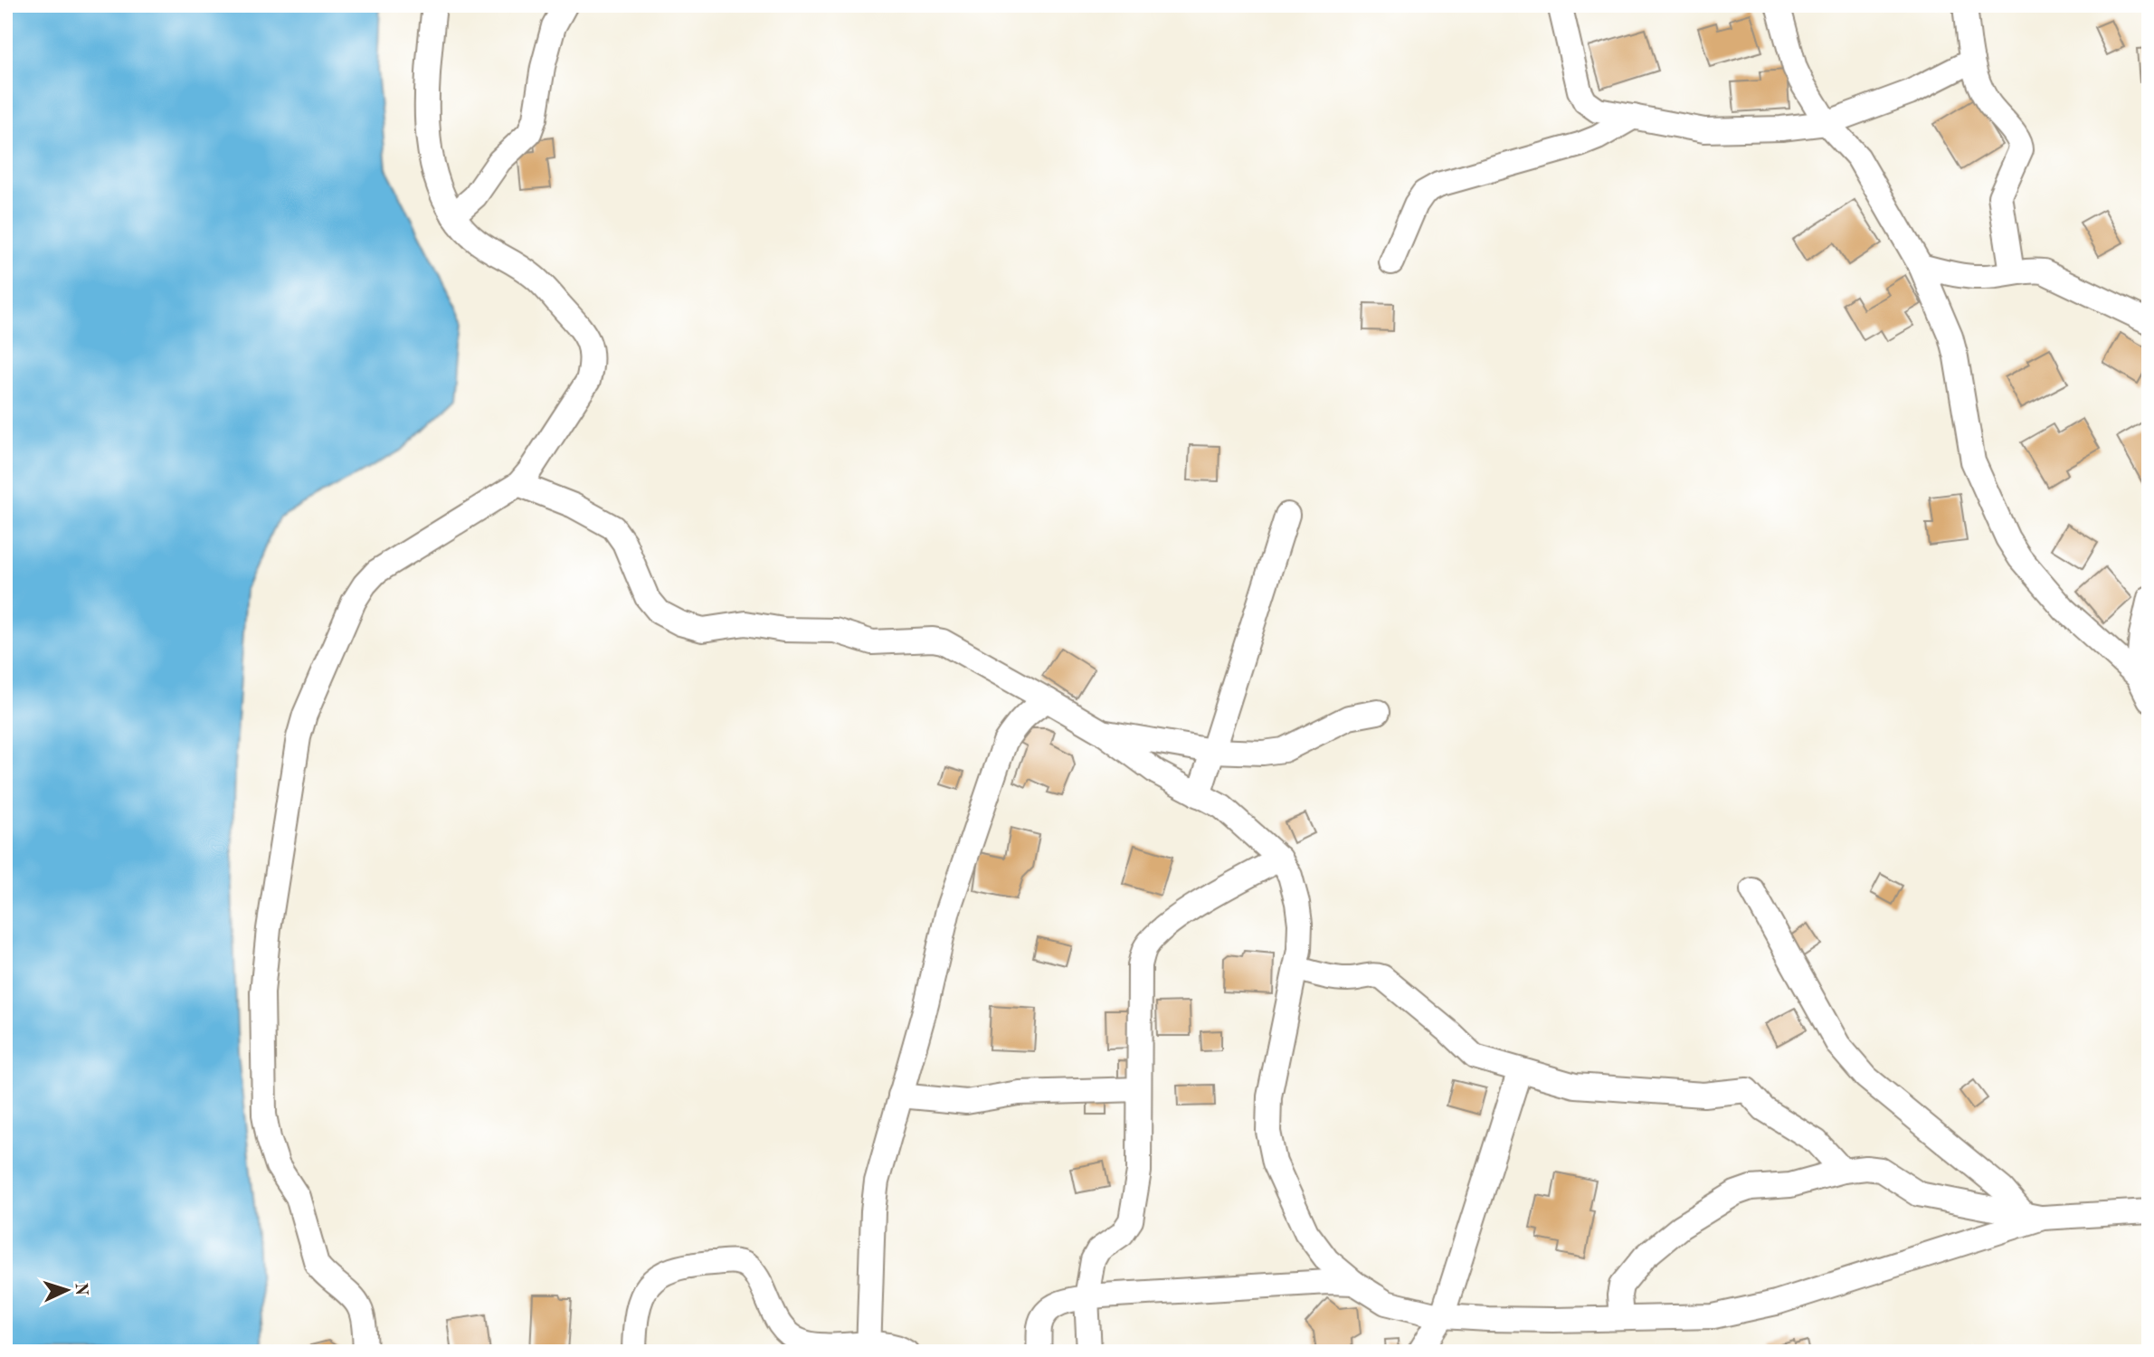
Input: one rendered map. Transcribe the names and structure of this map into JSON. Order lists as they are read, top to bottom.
{
  "north": "right"
}
